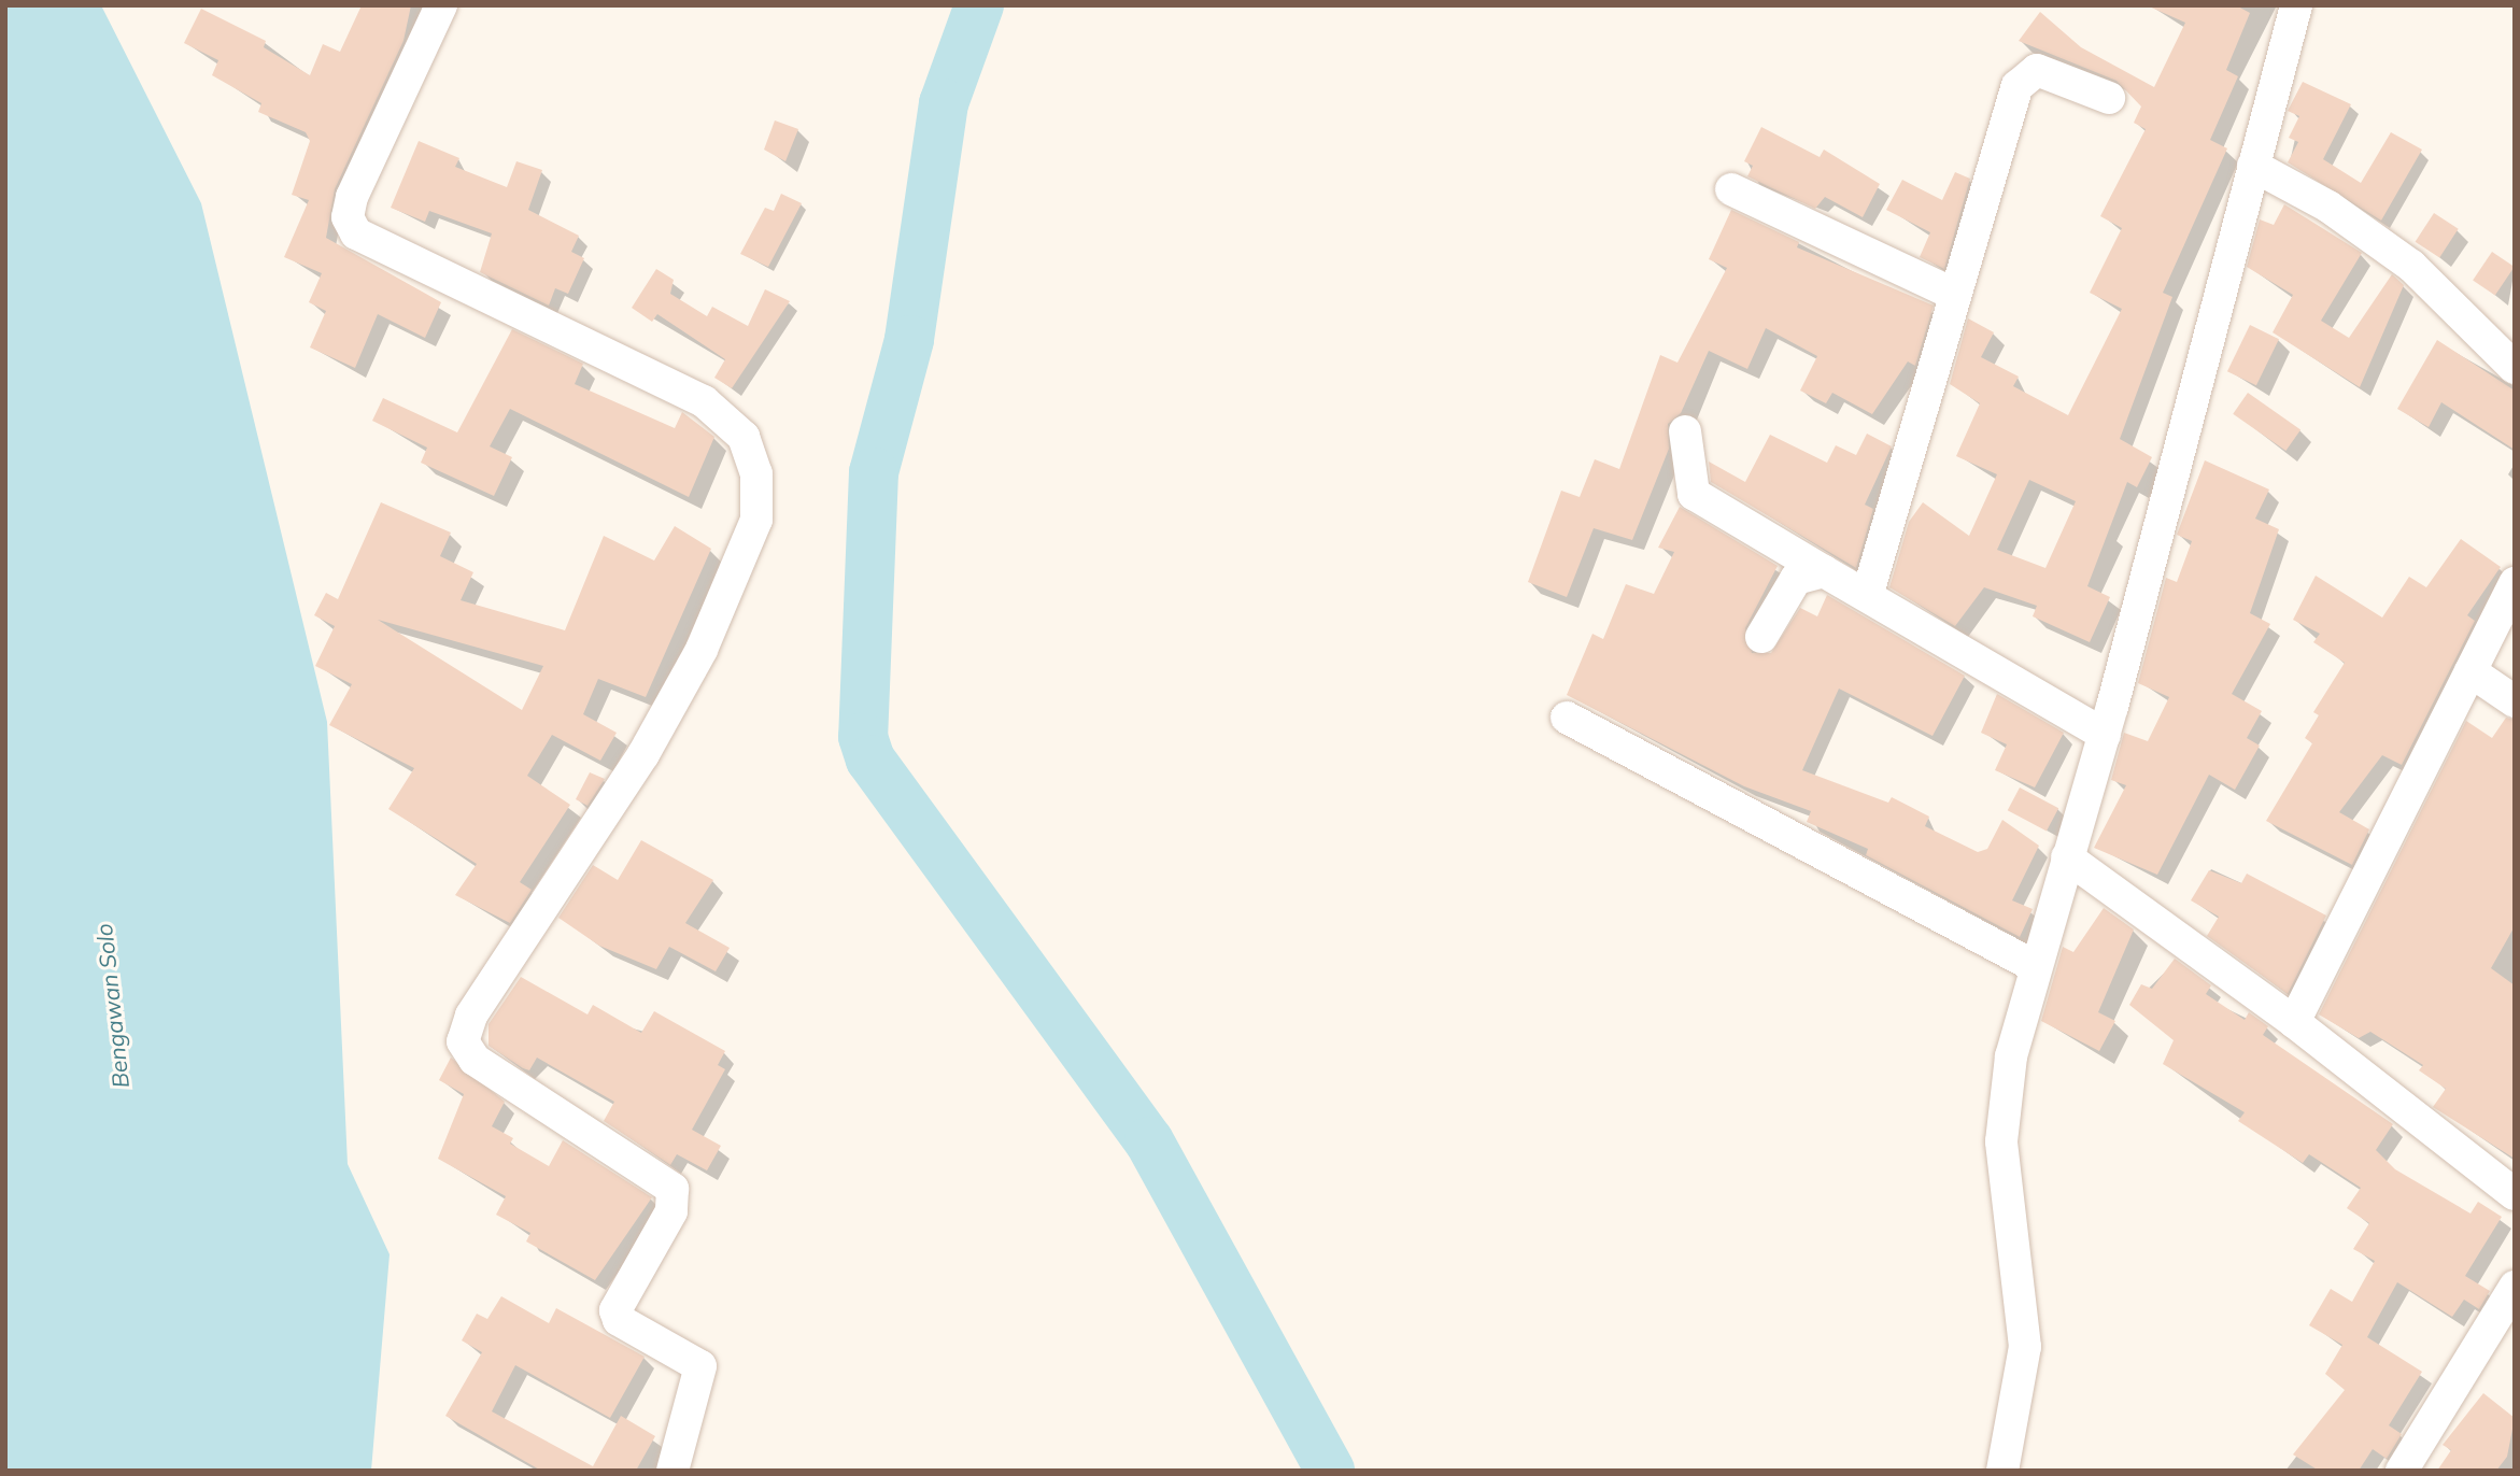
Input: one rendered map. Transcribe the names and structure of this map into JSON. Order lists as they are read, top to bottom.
{
  "water": ["Bengawan Solo"]
}
